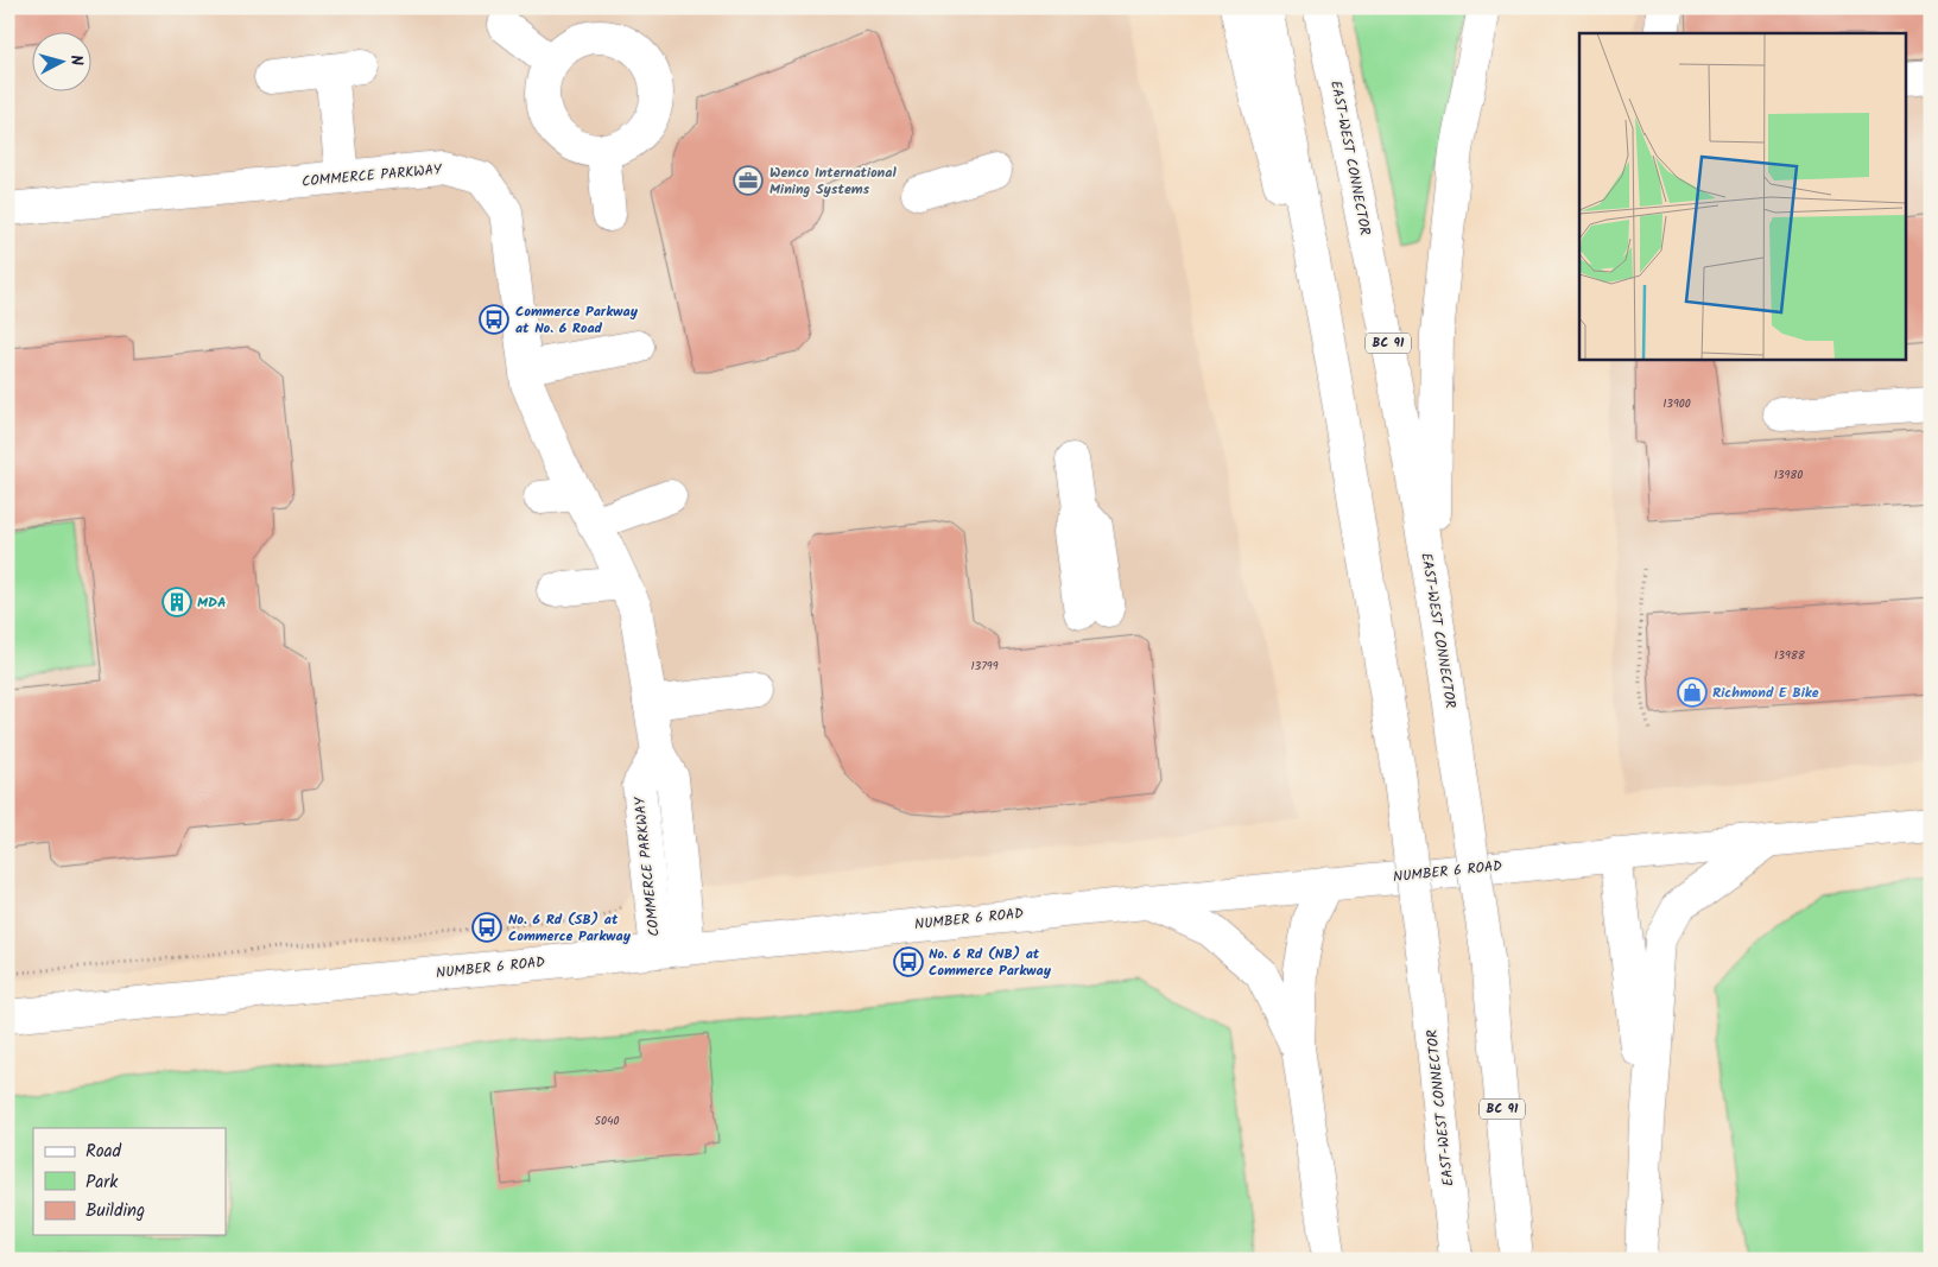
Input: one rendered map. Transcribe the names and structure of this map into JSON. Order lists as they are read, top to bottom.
{
  "streets": {
    "main road": [
      "EAST-WEST CONNECTOR",
      "COMMERCE PARKWAY",
      "BC 91",
      "NUMBER 6 ROAD"
    ]
  },
  "crossings": [
    ["COMMERCE PARKWAY", "NUMBER 6 ROAD"]
  ],
  "places": {
    "office": ["Wenco International Mining Systems"],
    "bus stop": ["Commerce Parkway at No. 6 Road", "No. 6 Rd (SB) at Commerce Parkway", "No. 6 Rd (NB) at Commerce Parkway"],
    "building": ["MDA"],
    "shop": ["Richmond E Bike"]
  },
  "house_numbers": [
    "13900",
    "13980",
    "13988",
    "13799",
    "5040"
  ],
  "legend": ["Road", "Park", "Building"],
  "north": "right"
}
